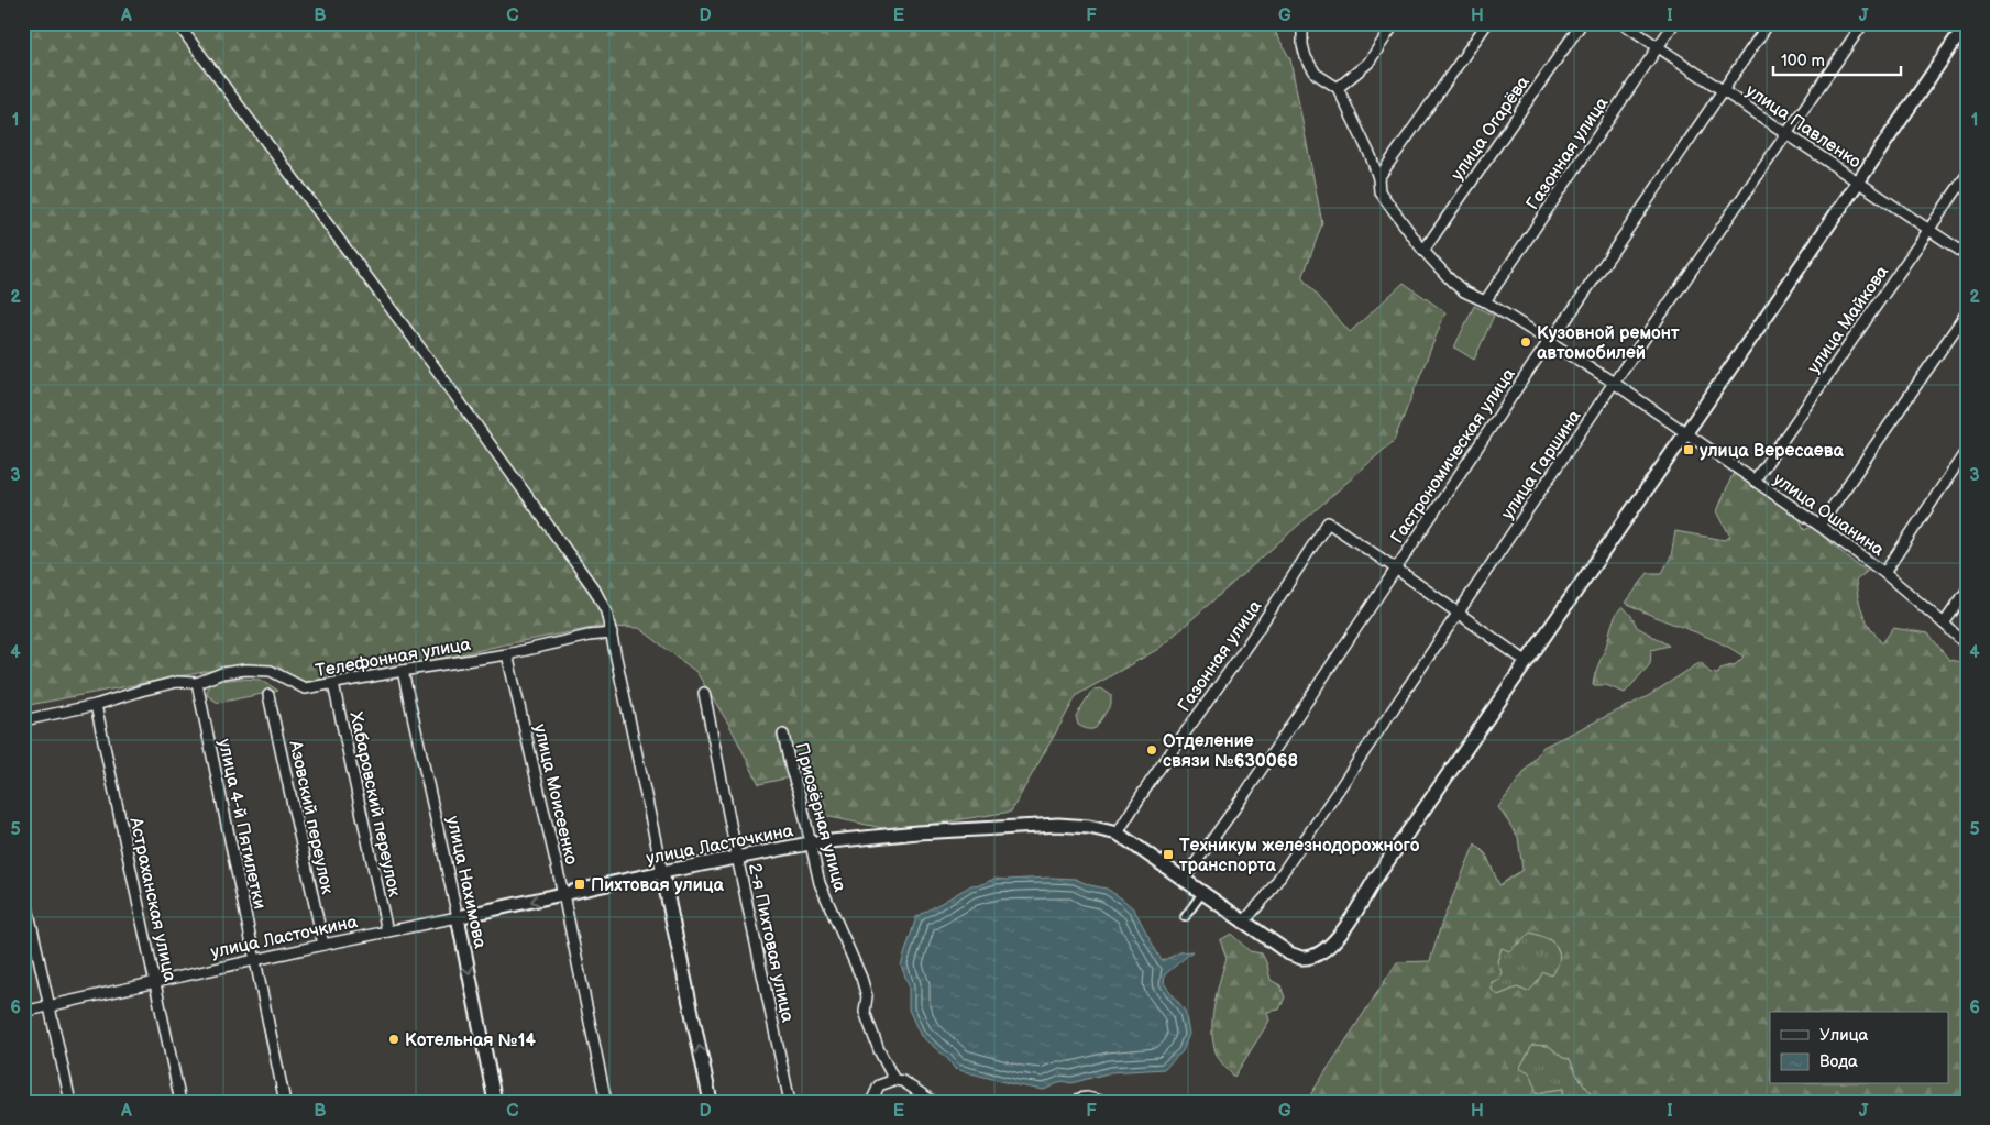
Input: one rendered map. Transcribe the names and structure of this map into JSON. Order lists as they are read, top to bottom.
{
  "streets": {
    "street": [
      "улица Павленко",
      "улица Огарёва",
      "Газонная улица",
      "улица Майкова",
      "Гастрономическая улица",
      "улица Гаршина",
      "улица Ошанина",
      "Телефонная улица",
      "улица Моисеенко",
      "Хабаровский переулок",
      "Азовский переулок",
      "Приозёрная улица",
      "улица 4-й Пятилетки",
      "улица Ласточкина",
      "улица Нахимова",
      "Астраханская улица",
      "2-я Пихтовая улица"
    ]
  },
  "crossings": [
    ["улица Павленко", "Газонная улица"],
    ["улица Павленко", "улица Майкова"],
    ["улица Павленко", "Гастрономическая улица"],
    ["улица Павленко", "улица Гаршина"],
    ["улица Огарёва", "улица Ошанина"],
    ["Газонная улица", "Гастрономическая улица"],
    ["Газонная улица", "улица Ошанина"],
    ["Газонная улица", "улица Ласточкина"],
    ["улица Майкова", "улица Ошанина"],
    ["Гастрономическая улица", "улица Ошанина"],
    ["Гастрономическая улица", "улица Ласточкина"],
    ["улица Гаршина", "улица Ошанина"],
    ["улица Гаршина", "улица Ласточкина"],
    ["Телефонная улица", "улица Моисеенко"],
    ["Телефонная улица", "Хабаровский переулок"],
    ["Телефонная улица", "улица 4-й Пятилетки"],
    ["Телефонная улица", "улица Нахимова"],
    ["Телефонная улица", "Астраханская улица"],
    ["улица Моисеенко", "улица Ласточкина"],
    ["Хабаровский переулок", "улица Ласточкина"],
    ["Азовский переулок", "улица Ласточкина"],
    ["Приозёрная улица", "улица Ласточкина"],
    ["улица 4-й Пятилетки", "улица Ласточкина"],
    ["улица Ласточкина", "улица Нахимова"],
    ["улица Ласточкина", "Астраханская улица"],
    ["улица Ласточкина", "2-я Пихтовая улица"]
  ],
  "one_way": ["улица Нахимова"],
  "places": {
    "other": ["Кузовной ремонт автомобилей", "Отделение связи №630068", "Котельная №14"],
    "transit": ["улица Вересаева", "Техникум железнодорожного транспорта", "Пихтовая улица"]
  },
  "legend": ["Улица", "Вода"],
  "scale_bar": "100 m",
  "grid": {
    "columns": [
      "A",
      "B",
      "C",
      "D",
      "E",
      "F",
      "G",
      "H",
      "I",
      "J"
    ],
    "rows": [
      "1",
      "2",
      "3",
      "4",
      "5",
      "6"
    ]
  }
}
